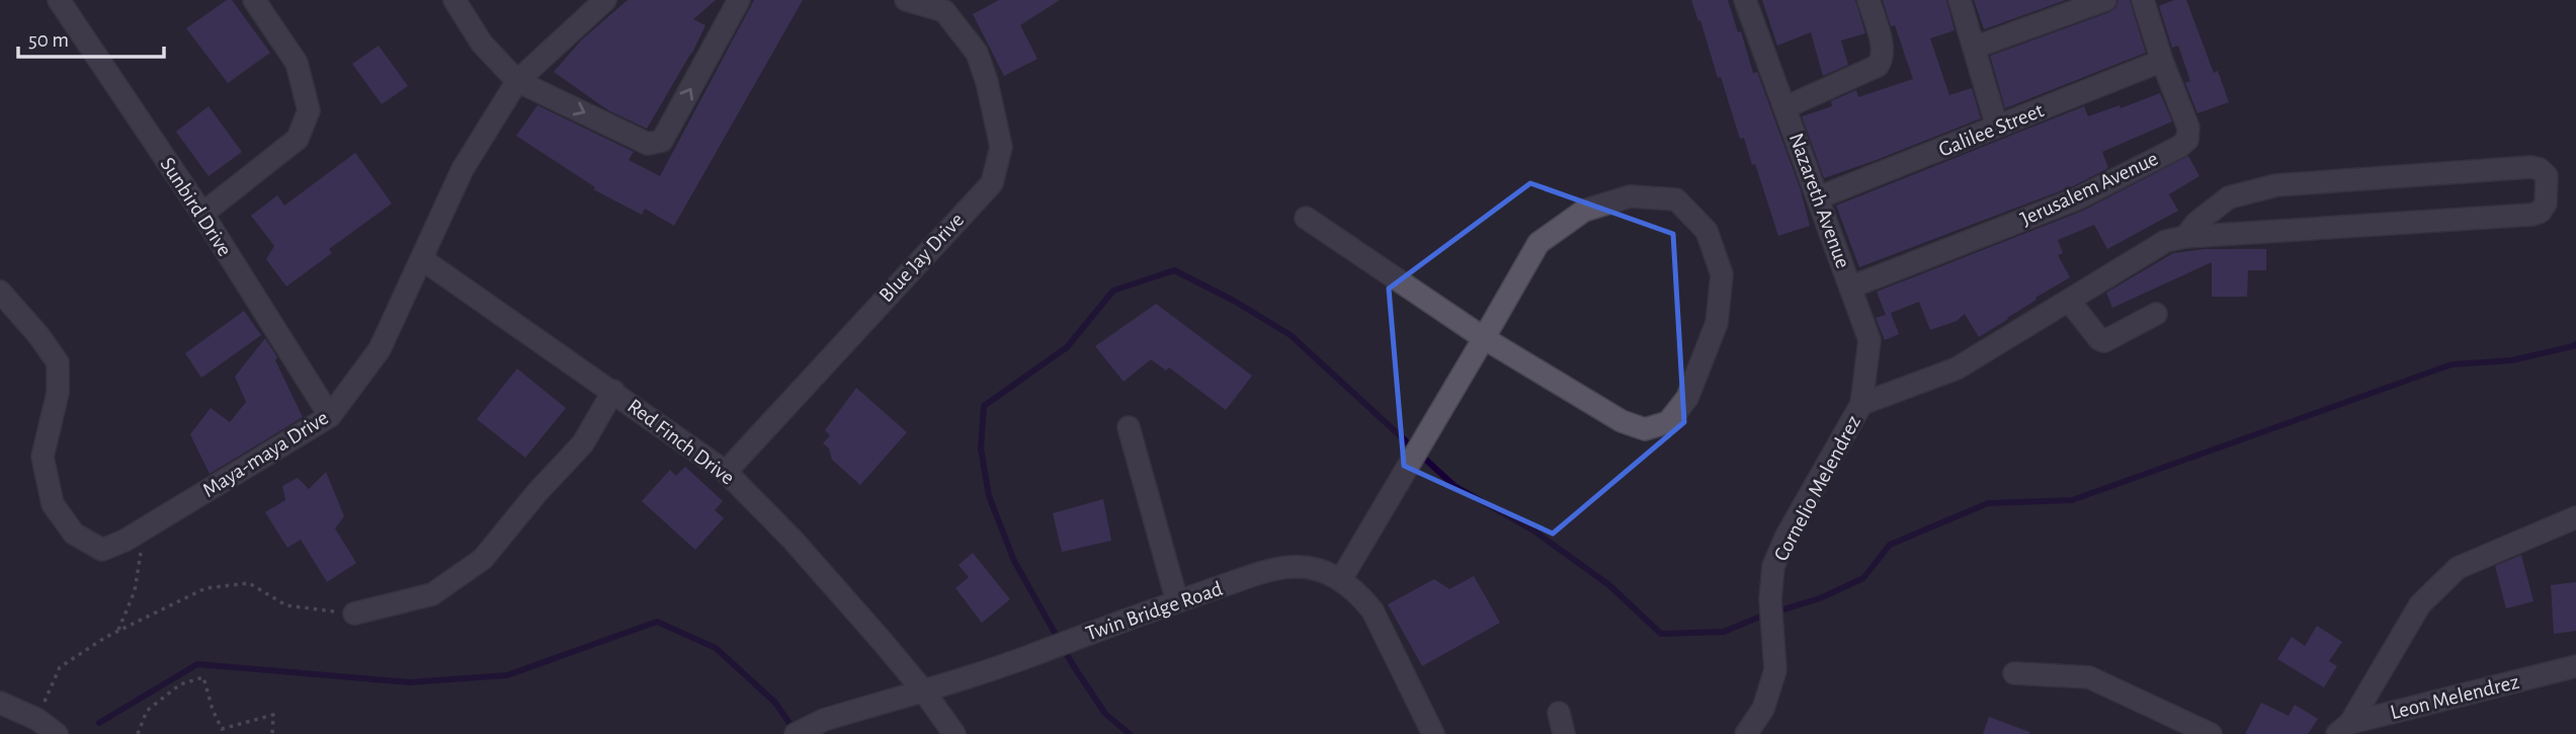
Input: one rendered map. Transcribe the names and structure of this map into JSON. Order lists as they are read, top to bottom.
{
  "streets": {
    "street": [
      "Galilee Street",
      "Jerusalem Avenue",
      "Nazareth Avenue",
      "Sunbird Drive",
      "Blue Jay Drive",
      "Red Finch Drive",
      "Maya-maya Drive",
      "Cornelio Melendrez",
      "Twin Bridge Road",
      "Leon Melendrez"
    ]
  },
  "crossings": [
    ["Galilee Street", "Jerusalem Avenue"],
    ["Galilee Street", "Nazareth Avenue"],
    ["Jerusalem Avenue", "Nazareth Avenue"],
    ["Nazareth Avenue", "Cornelio Melendrez"],
    ["Sunbird Drive", "Maya-maya Drive"],
    ["Blue Jay Drive", "Red Finch Drive"],
    ["Red Finch Drive", "Maya-maya Drive"],
    ["Red Finch Drive", "Twin Bridge Road"]
  ],
  "scale_bar": "50 m"
}
